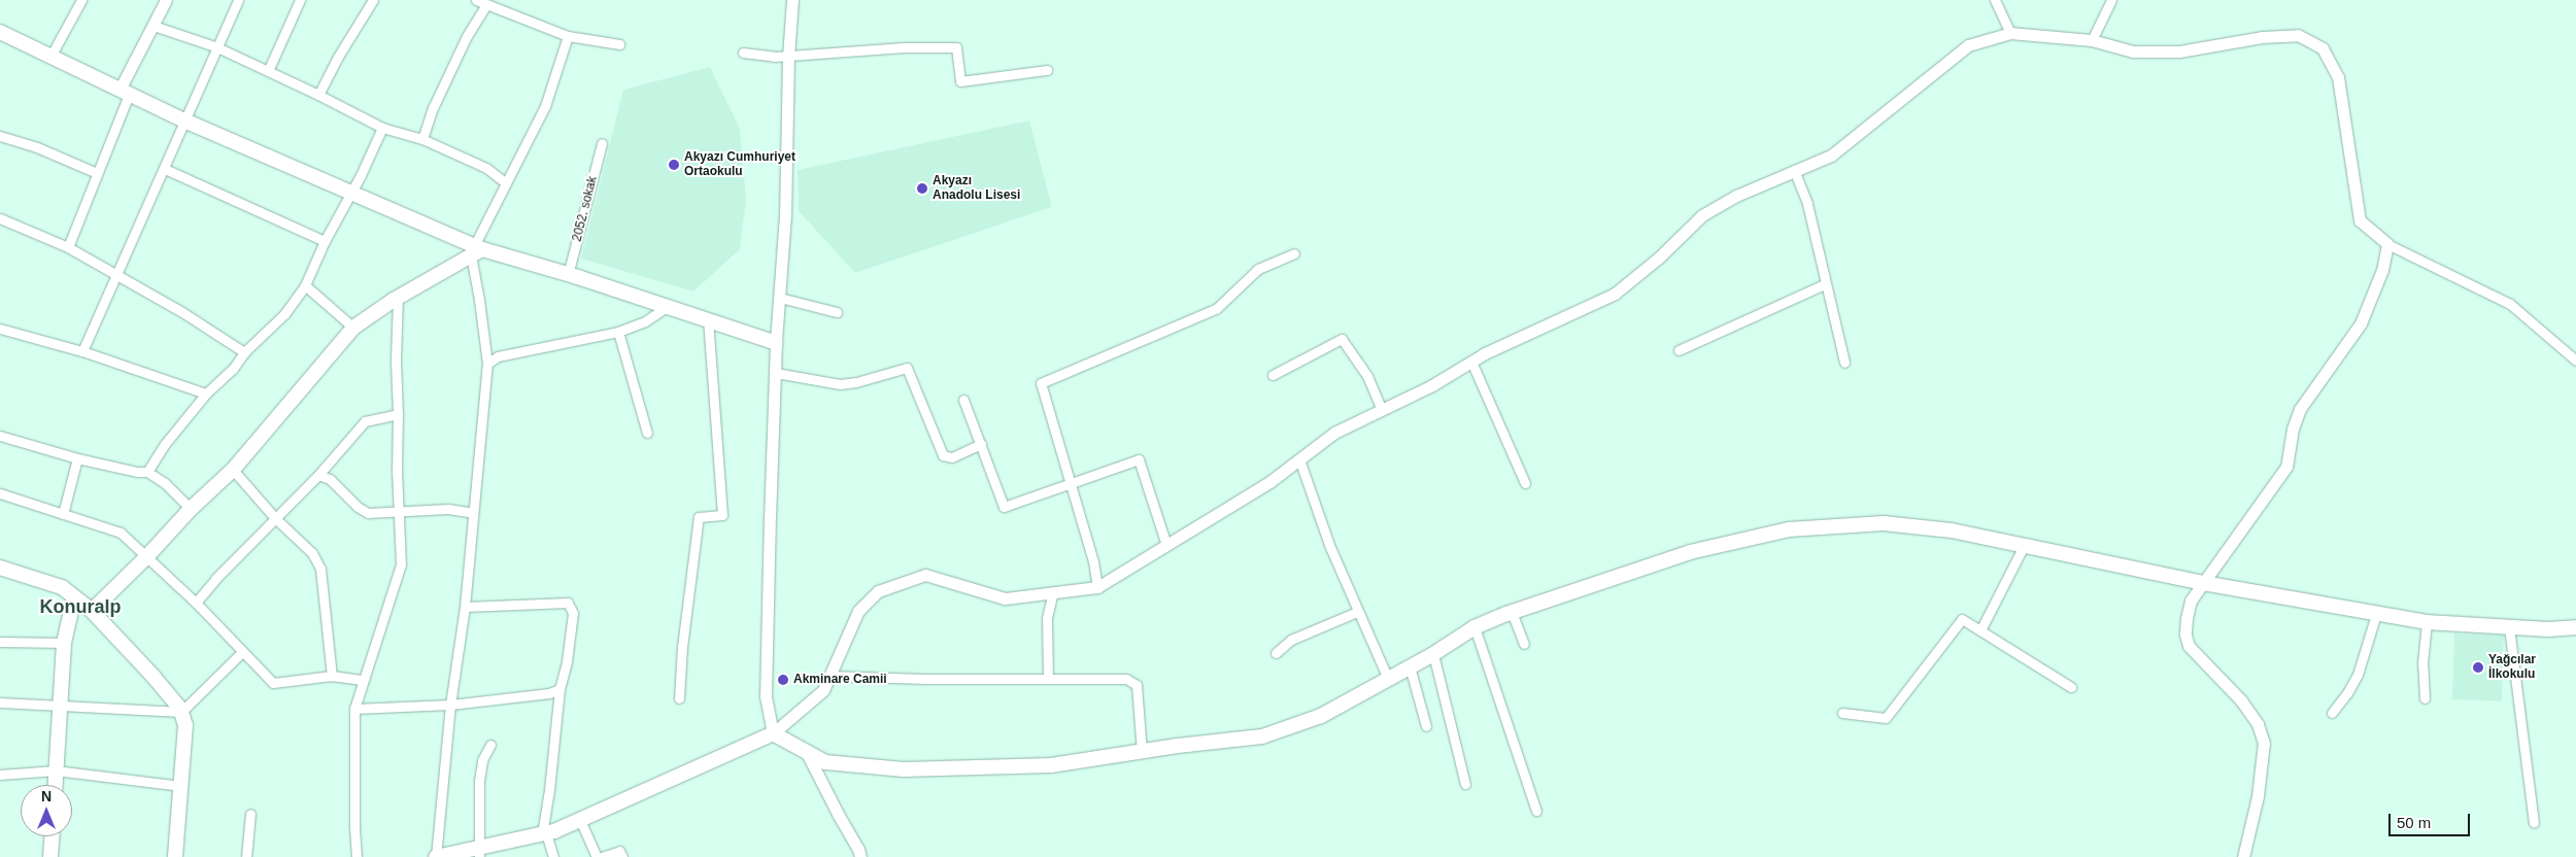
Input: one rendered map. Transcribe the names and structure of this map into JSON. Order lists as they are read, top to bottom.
{
  "streets": {
    "street": ["2052. sokak"]
  },
  "districts": ["Konuralp"],
  "places": [
    "Akyazı Cumhuriyet Ortaokulu",
    "Akyazı Anadolu Lisesi",
    "Yağcılar İlkokulu",
    "Akminare Camii"
  ],
  "scale_bar": "50 m",
  "north": "top"
}
